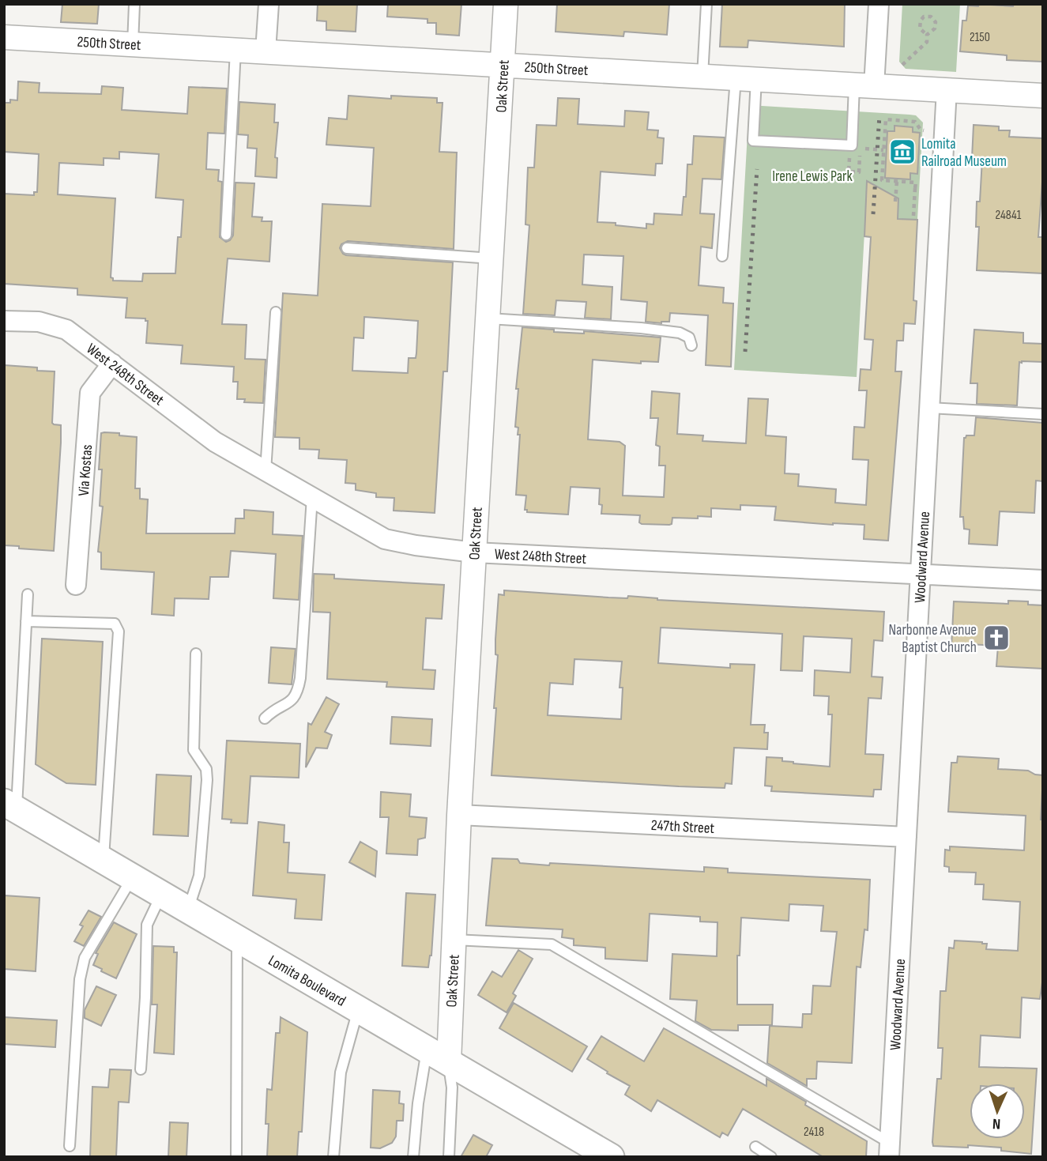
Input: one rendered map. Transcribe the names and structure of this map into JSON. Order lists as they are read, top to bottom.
{
  "streets": {
    "main road": ["Lomita Boulevard"],
    "street": [
      "250th Street",
      "Oak Street",
      "West 248th Street",
      "Via Kostas",
      "Woodward Avenue",
      "247th Street"
    ]
  },
  "crossings": [
    ["250th Street", "Oak Street"],
    ["250th Street", "Woodward Avenue"],
    ["Oak Street", "West 248th Street"],
    ["Oak Street", "247th Street"],
    ["Oak Street", "Lomita Boulevard"],
    ["West 248th Street", "Via Kostas"],
    ["West 248th Street", "Woodward Avenue"],
    ["Woodward Avenue", "247th Street"]
  ],
  "parks": ["Irene Lewis Park"],
  "places": {
    "museum": ["Lomita Railroad Museum"],
    "church": ["Narbonne Avenue Baptist Church"]
  },
  "house_numbers": ["2150", "24841", "2418"],
  "north": "bottom"
}
